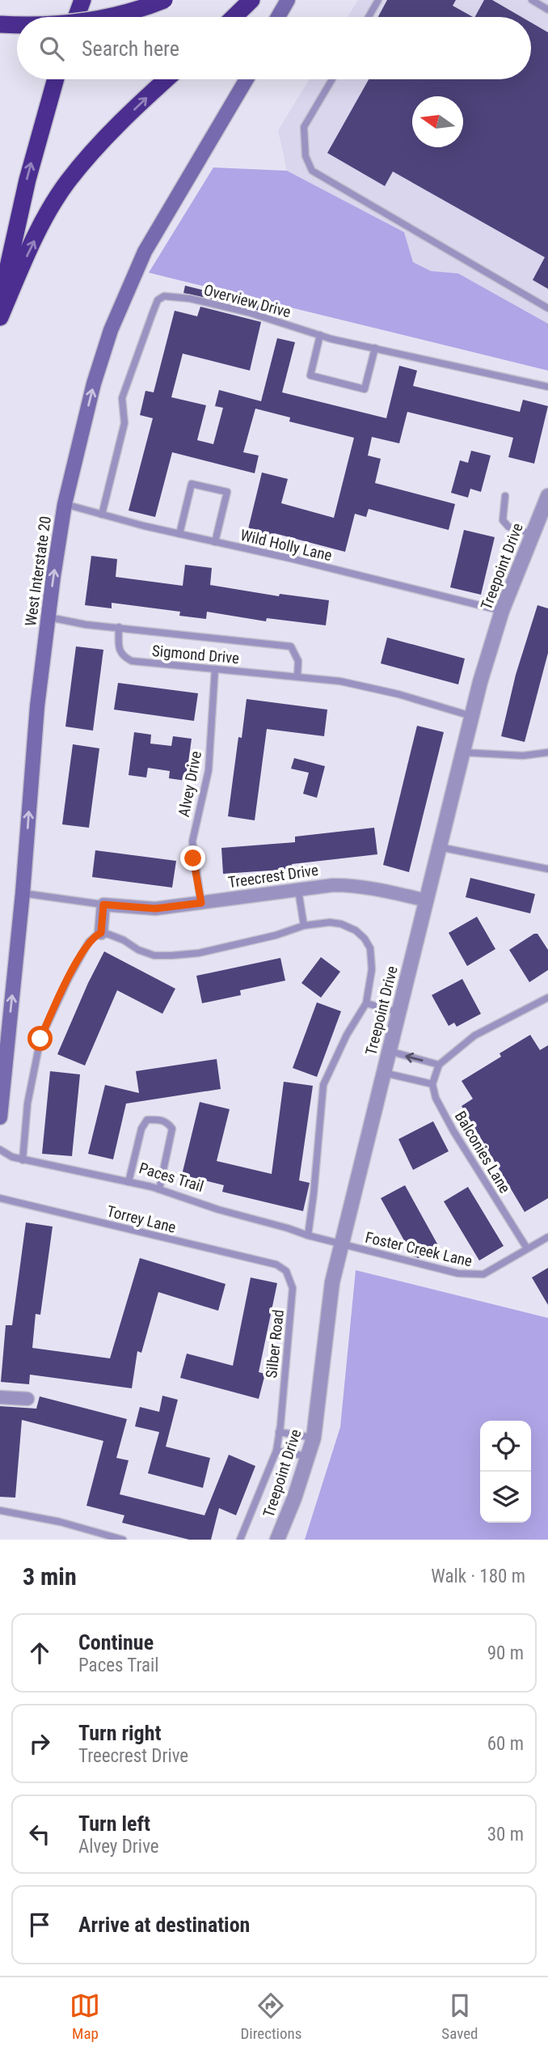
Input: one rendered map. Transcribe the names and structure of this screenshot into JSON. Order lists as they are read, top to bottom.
{
  "streets": {
    "main road": ["West Interstate 20"],
    "street": ["Treepoint Drive", "Treecrest Drive"],
    "lane": [
      "Overview Drive",
      "Wild Holly Lane",
      "Sigmond Drive",
      "Alvey Drive",
      "Balconies Lane",
      "Paces Trail",
      "Torrey Lane",
      "Foster Creek Lane",
      "Silber Road"
    ]
  },
  "crossings": [
    ["Overview Drive", "Wild Holly Lane"],
    ["Wild Holly Lane", "Treepoint Drive"],
    ["Wild Holly Lane", "West Interstate 20"],
    ["Treepoint Drive", "Sigmond Drive"],
    ["Treepoint Drive", "Treecrest Drive"],
    ["Treepoint Drive", "Paces Trail"],
    ["Treepoint Drive", "Foster Creek Lane"],
    ["West Interstate 20", "Sigmond Drive"],
    ["West Interstate 20", "Treecrest Drive"],
    ["Sigmond Drive", "Alvey Drive"],
    ["Alvey Drive", "Treecrest Drive"],
    ["Balconies Lane", "Foster Creek Lane"],
    ["Paces Trail", "Foster Creek Lane"],
    ["Torrey Lane", "Silber Road"]
  ],
  "one_way": ["West Interstate 20"],
  "north": "left",
  "page": {
    "search": "Search here",
    "heading": ["3 min", "Walk · 180 m"],
    "list": [
      ["Continue", "Paces Trail", "90 m"],
      ["Turn right", "Treecrest Drive", "60 m"],
      ["Turn left", "Alvey Drive", "30 m"],
      "Arrive at destination"
    ],
    "nav": ["Map", "Directions", "Saved"]
  }
}
